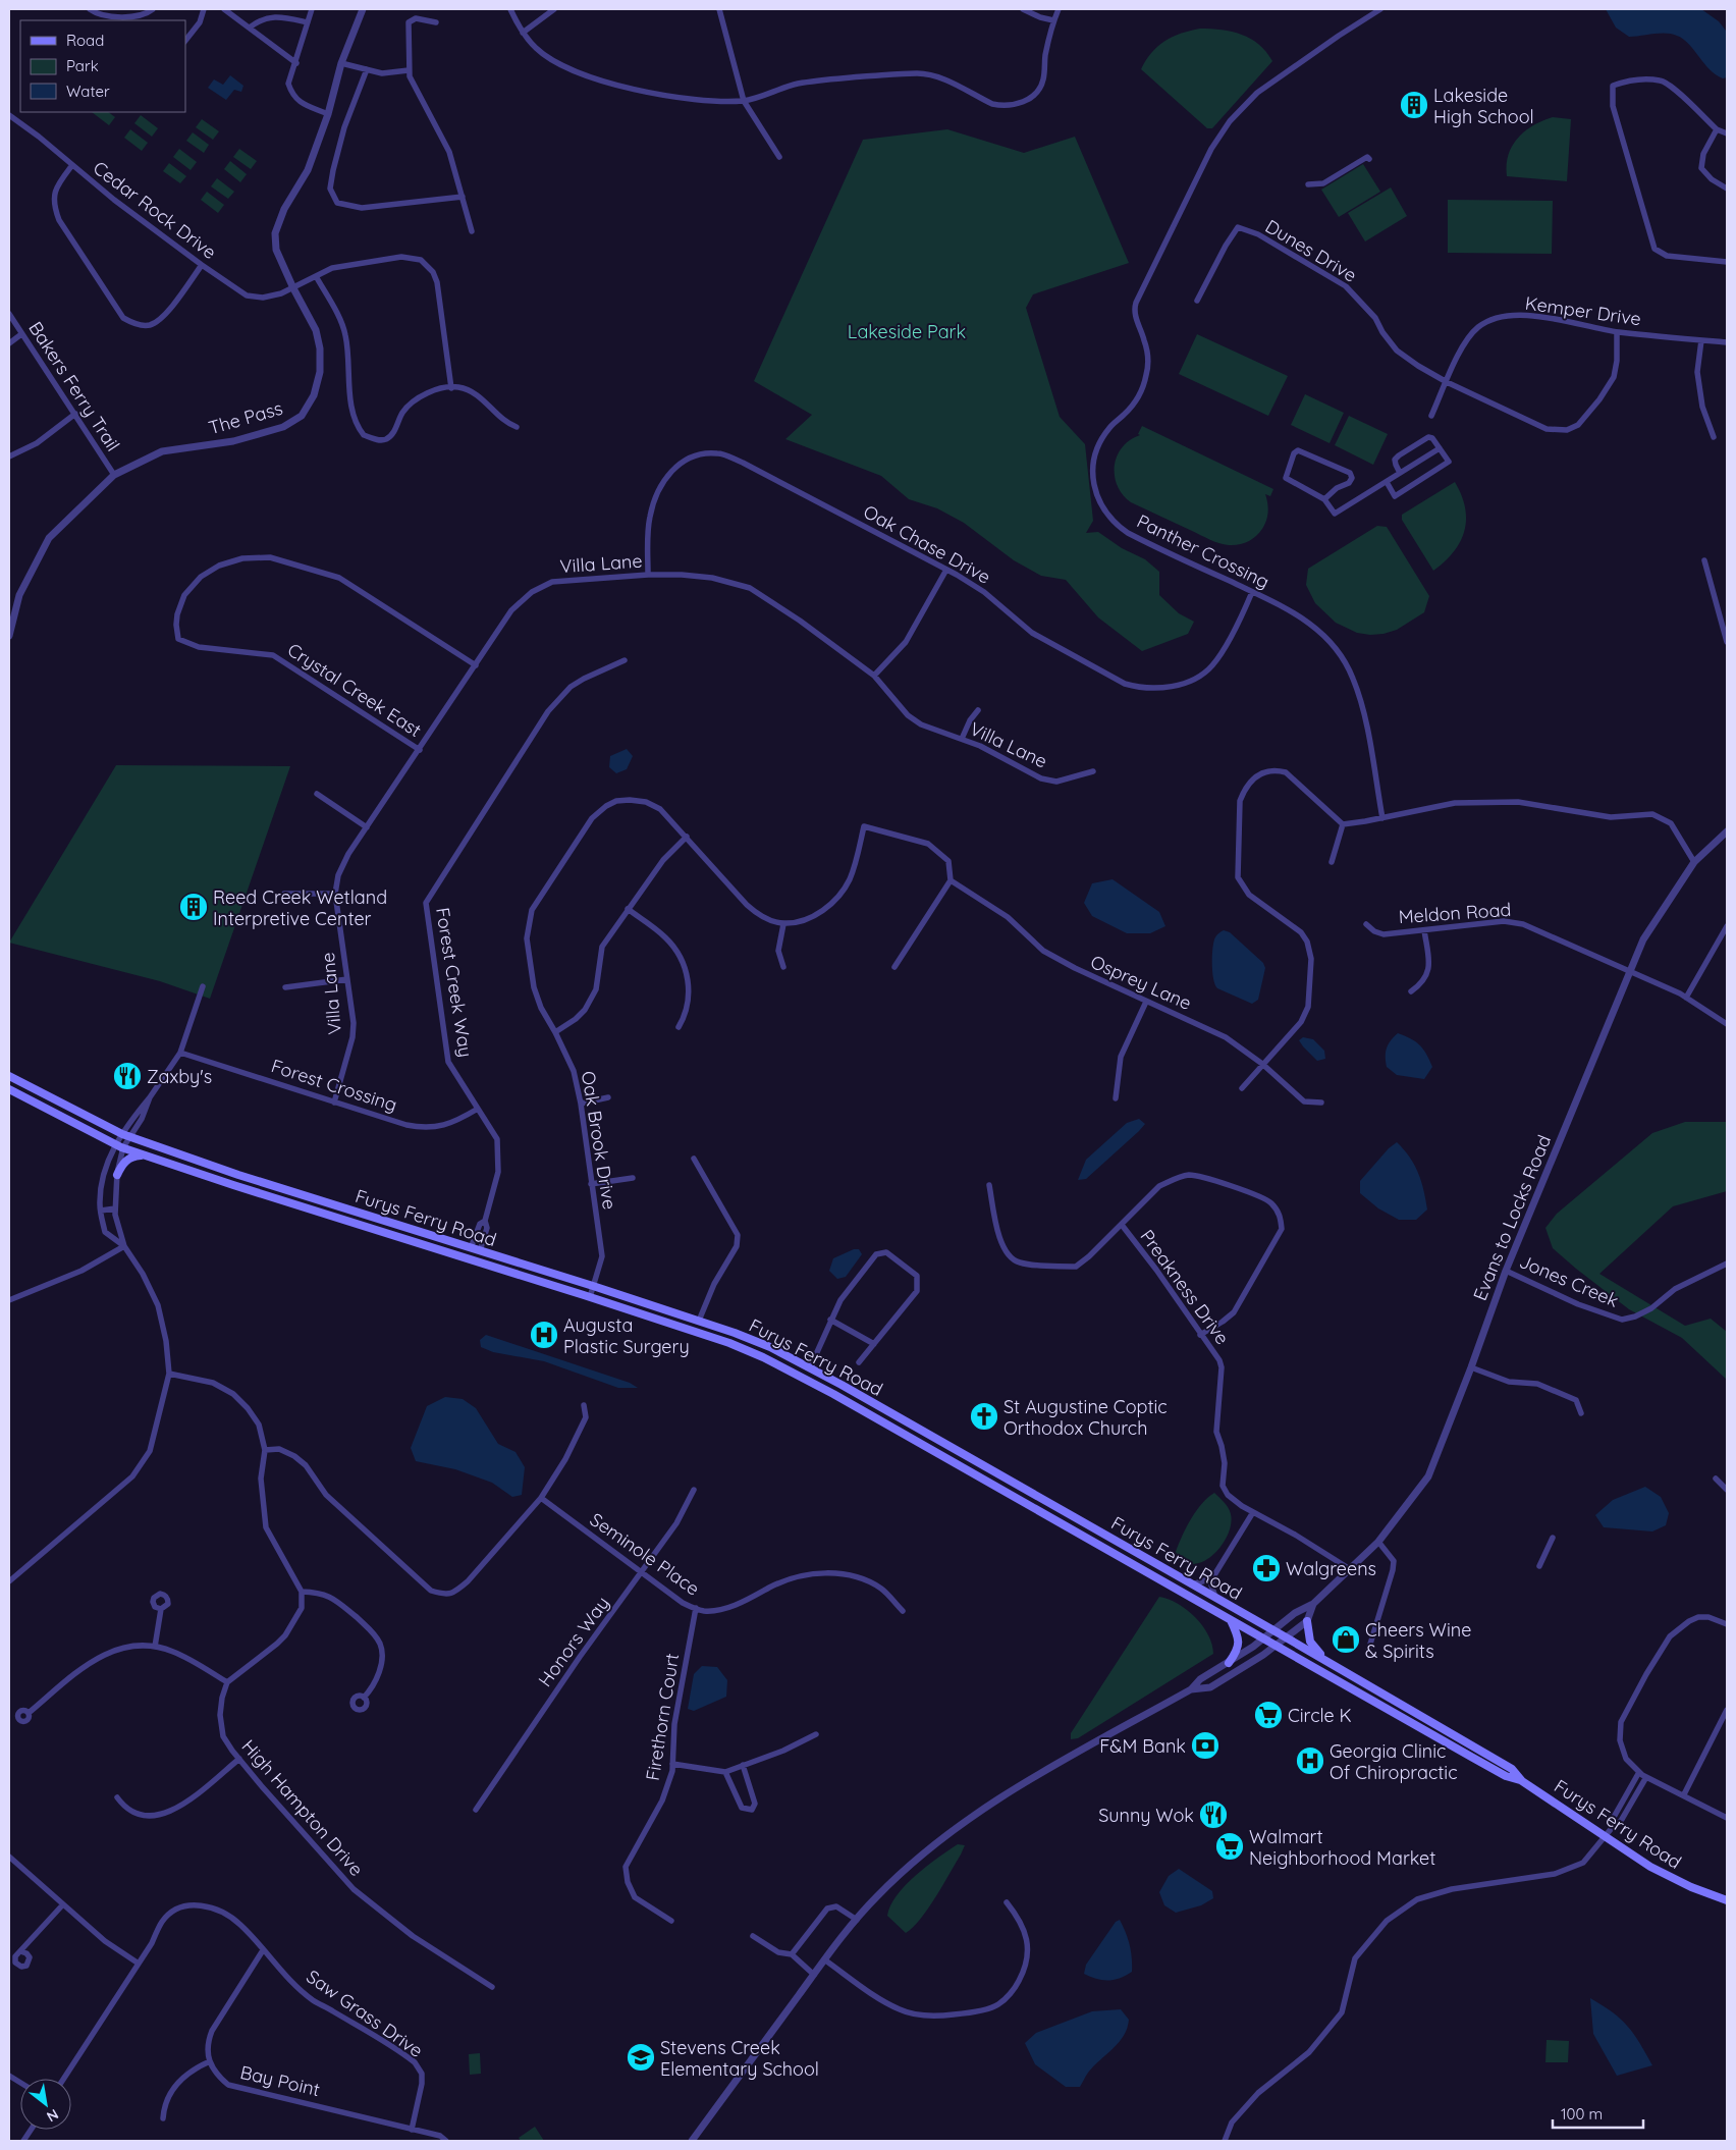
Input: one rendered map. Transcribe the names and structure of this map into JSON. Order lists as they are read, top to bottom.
{
  "streets": {
    "main road": ["Furys Ferry Road"],
    "street": [
      "Cedar Rock Drive",
      "Dunes Drive",
      "Kemper Drive",
      "Bakers Ferry Trail",
      "The Pass",
      "Oak Chase Drive",
      "Panther Crossing",
      "Villa Lane",
      "Crystal Creek East",
      "Meldon Road",
      "Forest Creek Way",
      "Osprey Lane",
      "Forest Crossing",
      "Oak Brook Drive",
      "Evans to Locks Road",
      "Jones Creek",
      "Preakness Drive",
      "Seminole Place",
      "Honors Way",
      "Firethorn Court",
      "High Hampton Drive",
      "Saw Grass Drive",
      "Bay Point"
    ]
  },
  "crossings": [
    ["Cedar Rock Drive", "The Pass"],
    ["Dunes Drive", "Kemper Drive"],
    ["Bakers Ferry Trail", "The Pass"],
    ["Oak Chase Drive", "Panther Crossing"],
    ["Oak Chase Drive", "Villa Lane"],
    ["Villa Lane", "Crystal Creek East"],
    ["Villa Lane", "Forest Crossing"],
    ["Meldon Road", "Evans to Locks Road"],
    ["Forest Creek Way", "Forest Crossing"],
    ["Forest Creek Way", "Furys Ferry Road"],
    ["Oak Brook Drive", "Furys Ferry Road"],
    ["Furys Ferry Road", "Evans to Locks Road"],
    ["Evans to Locks Road", "Jones Creek"],
    ["Evans to Locks Road", "Preakness Drive"],
    ["Seminole Place", "Honors Way"],
    ["Seminole Place", "Firethorn Court"],
    ["Saw Grass Drive", "Bay Point"]
  ],
  "parks": ["Lakeside Park"],
  "places": {
    "building": ["Lakeside High School", "Reed Creek Wetland Interpretive Center"],
    "restaurant": ["Zaxby's", "Sunny Wok"],
    "hospital": ["Augusta Plastic Surgery", "Georgia Clinic Of Chiropractic"],
    "church": ["St Augustine Coptic Orthodox Church"],
    "pharmacy": ["Walgreens"],
    "shop": ["Cheers Wine & Spirits"],
    "supermarket": ["Circle K", "Walmart Neighborhood Market"],
    "bank": ["F&M Bank"],
    "school or university": ["Stevens Creek Elementary School"]
  },
  "legend": ["Road", "Park", "Water"],
  "scale_bar": "100 m",
  "north": "bottom right"
}
